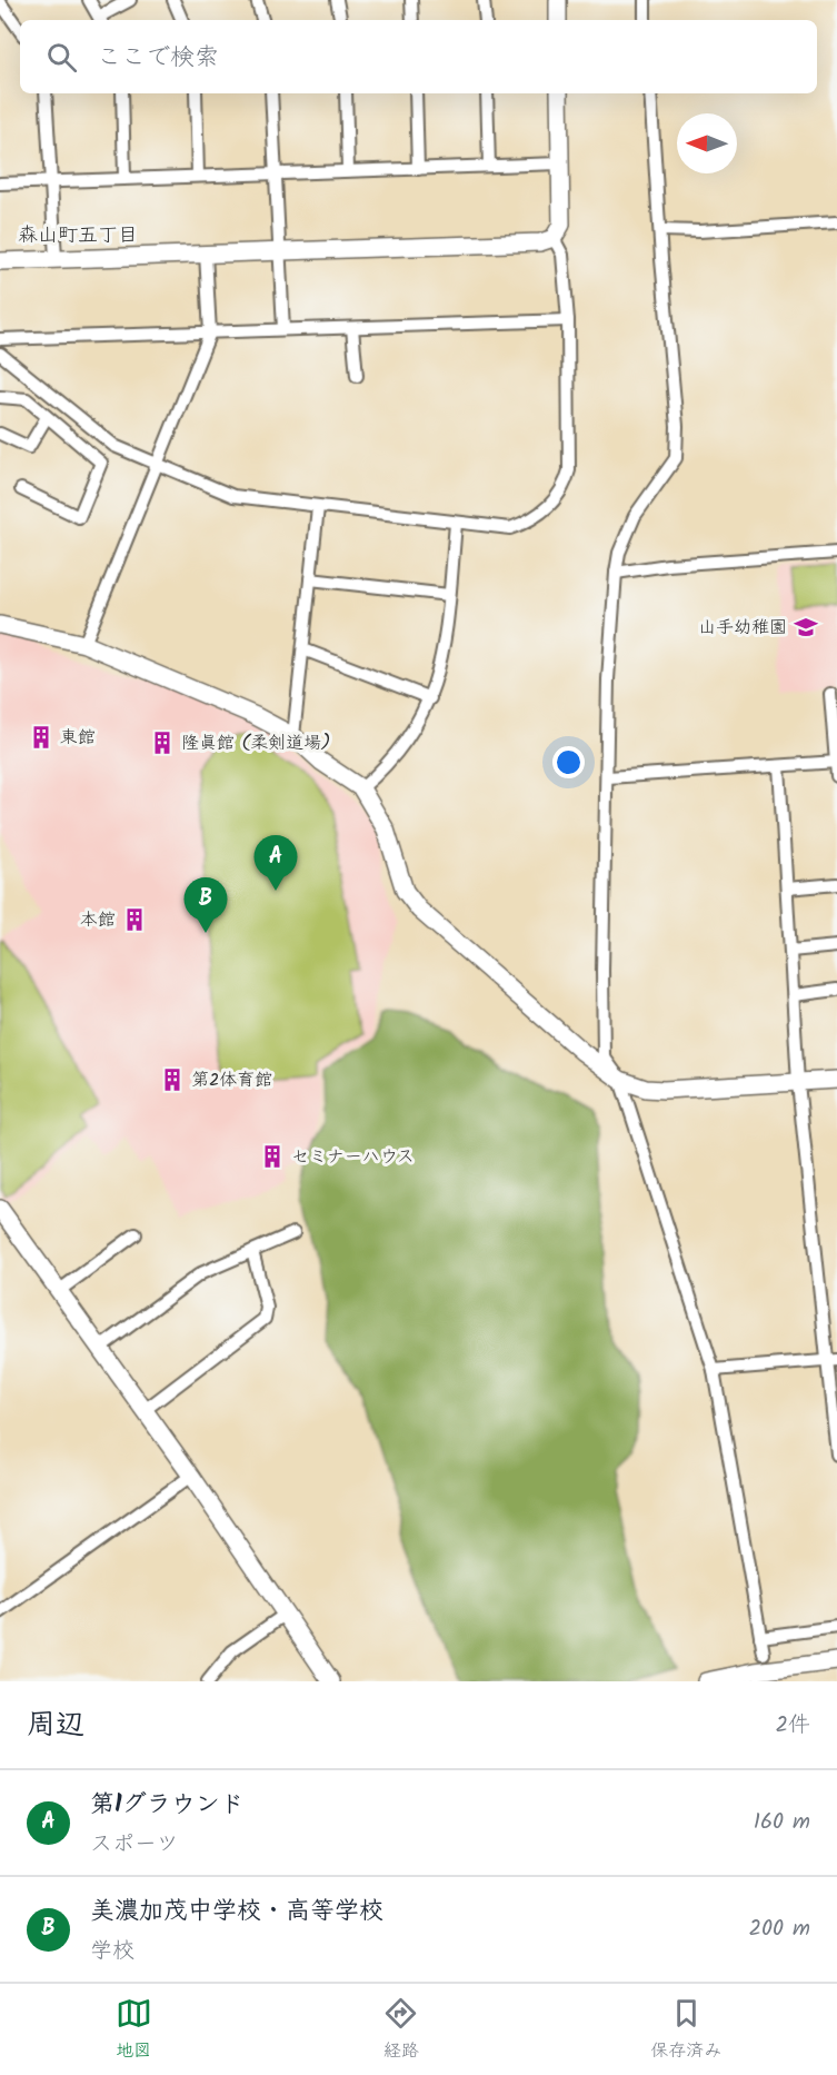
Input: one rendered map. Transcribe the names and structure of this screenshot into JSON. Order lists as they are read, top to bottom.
{
  "districts": ["森山町五丁目"],
  "places": {
    "school or university": ["山手幼稚園"],
    "building": [
      "東館",
      "隆眞館 (柔剣道場)",
      "本館",
      "第2体育館",
      "セミナーハウス"
    ]
  },
  "north": "left",
  "page": {
    "search": "ここで検索",
    "pins": ["A", "B"],
    "heading": ["周辺", "2件"],
    "list": [
      {
        "mark": "A",
        "name": "第1グラウンド",
        "note": "スポーツ",
        "value": "160 m"
      },
      {
        "mark": "B",
        "name": "美濃加茂中学校・高等学校",
        "note": "学校",
        "value": "200 m"
      }
    ],
    "nav": ["地図", "経路", "保存済み"]
  }
}
